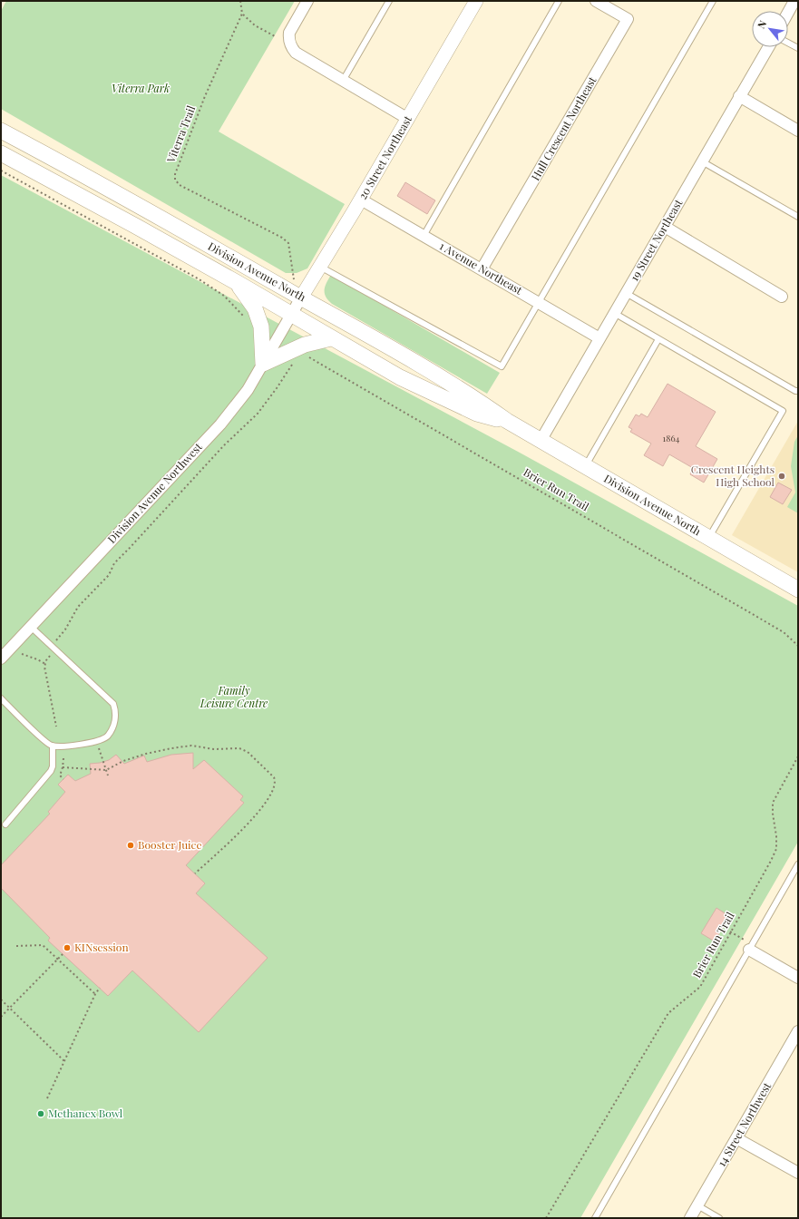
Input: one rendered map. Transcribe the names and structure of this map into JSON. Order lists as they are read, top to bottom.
{
  "streets": {
    "main road": ["Division Avenue North"],
    "street": [
      "Hull Crescent Northeast",
      "20 Street Northeast",
      "19 Street Northeast",
      "1 Avenue Northeast",
      "Division Avenue Northwest",
      "14 Street Northwest"
    ],
    "path": ["Viterra Trail", "Brier Run Trail"]
  },
  "crossings": [
    ["Hull Crescent Northeast", "1 Avenue Northeast"],
    ["20 Street Northeast", "1 Avenue Northeast"],
    ["20 Street Northeast", "Division Avenue North"],
    ["20 Street Northeast", "Division Avenue Northwest"],
    ["19 Street Northeast", "1 Avenue Northeast"],
    ["19 Street Northeast", "Division Avenue North"],
    ["Division Avenue North", "Division Avenue Northwest"]
  ],
  "parks": ["Viterra Park", "Family Leisure Centre"],
  "places": [
    "Crescent Heights High School",
    "Booster Juice",
    "KINsession",
    "Methanex Bowl"
  ],
  "house_numbers": ["1864"],
  "north": "top left"
}
